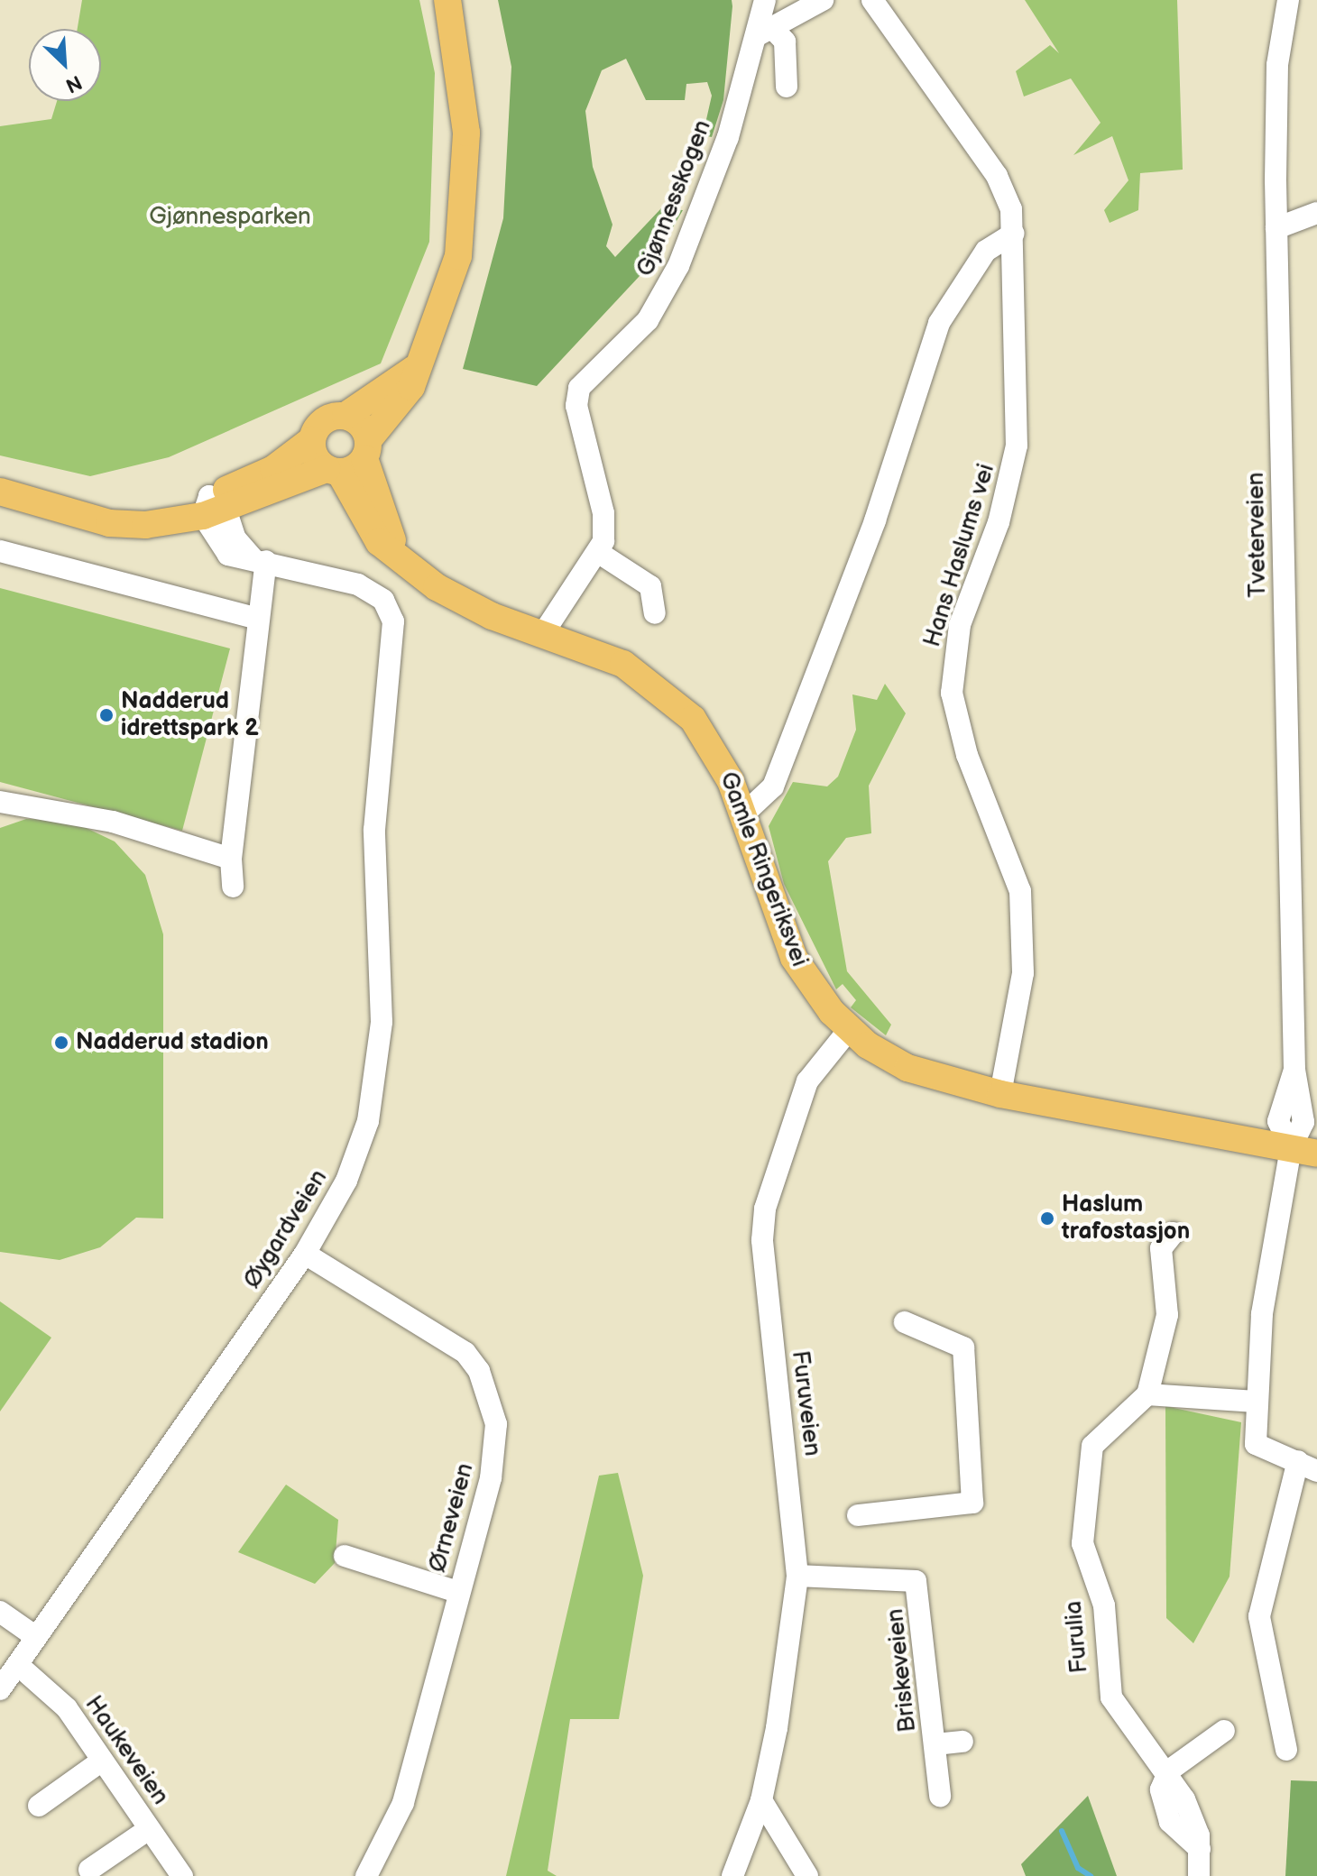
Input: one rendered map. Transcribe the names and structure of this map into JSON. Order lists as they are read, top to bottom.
{
  "streets": {
    "main road": ["Gamle Ringeriksvei"],
    "street": [
      "Gjønnesskogen",
      "Tveterveien",
      "Hans Haslums vei",
      "Øygardveien",
      "Furuveien",
      "Ørneveien",
      "Furulia",
      "Briskeveien",
      "Haukeveien"
    ]
  },
  "crossings": [
    ["Gjønnesskogen", "Gamle Ringeriksvei"],
    ["Tveterveien", "Gamle Ringeriksvei"],
    ["Hans Haslums vei", "Gamle Ringeriksvei"],
    ["Gamle Ringeriksvei", "Furuveien"],
    ["Øygardveien", "Ørneveien"],
    ["Øygardveien", "Haukeveien"],
    ["Furuveien", "Briskeveien"]
  ],
  "parks": ["Gjønnesparken"],
  "places": ["Nadderud idrettspark 2", "Nadderud stadion", "Haslum trafostasjon"],
  "north": "bottom right"
}
